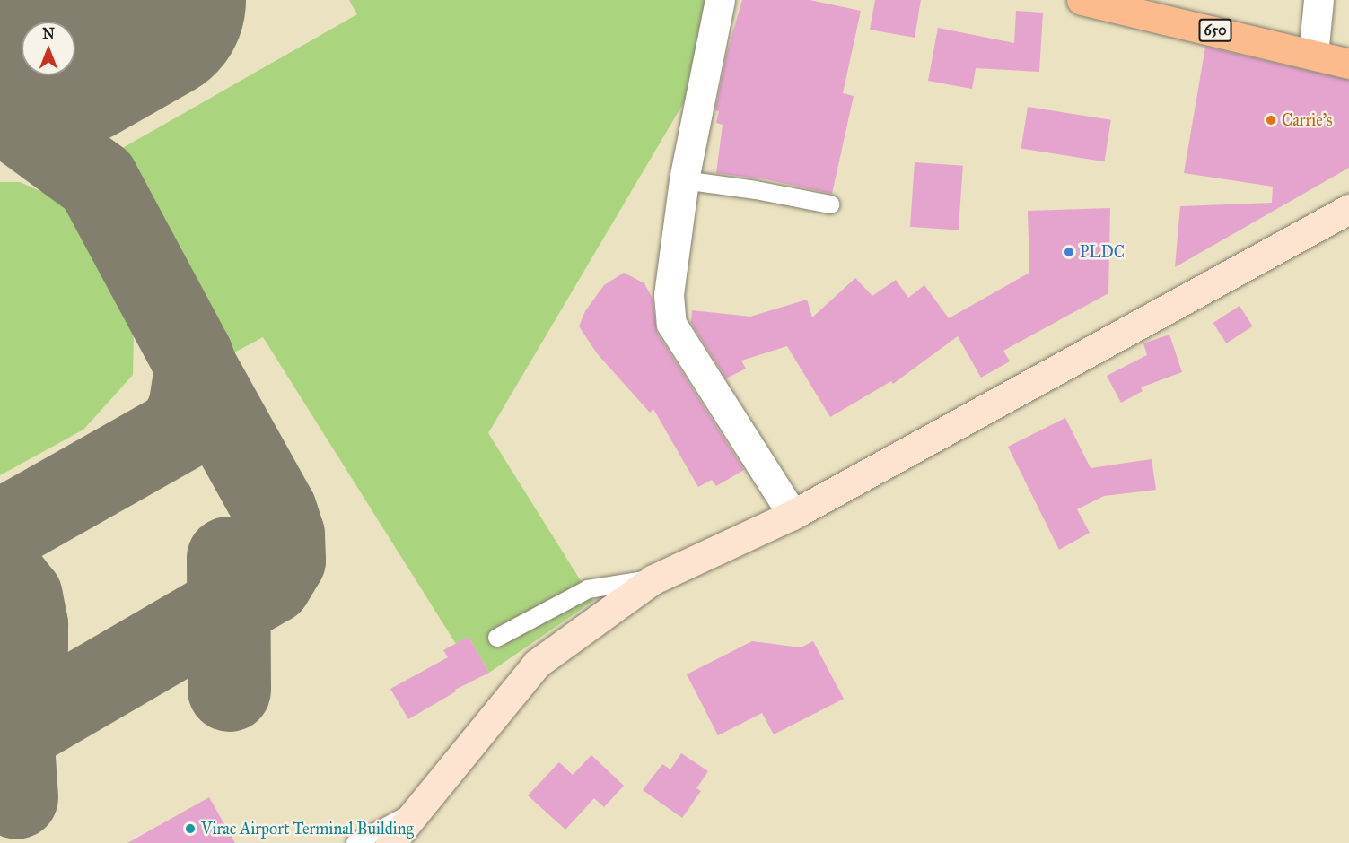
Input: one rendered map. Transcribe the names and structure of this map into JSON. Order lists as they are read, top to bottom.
{
  "streets": {
    "main road": ["650"]
  },
  "places": ["Carrie's", "PLDC", "Virac Airport Terminal Building"],
  "north": "top"
}
